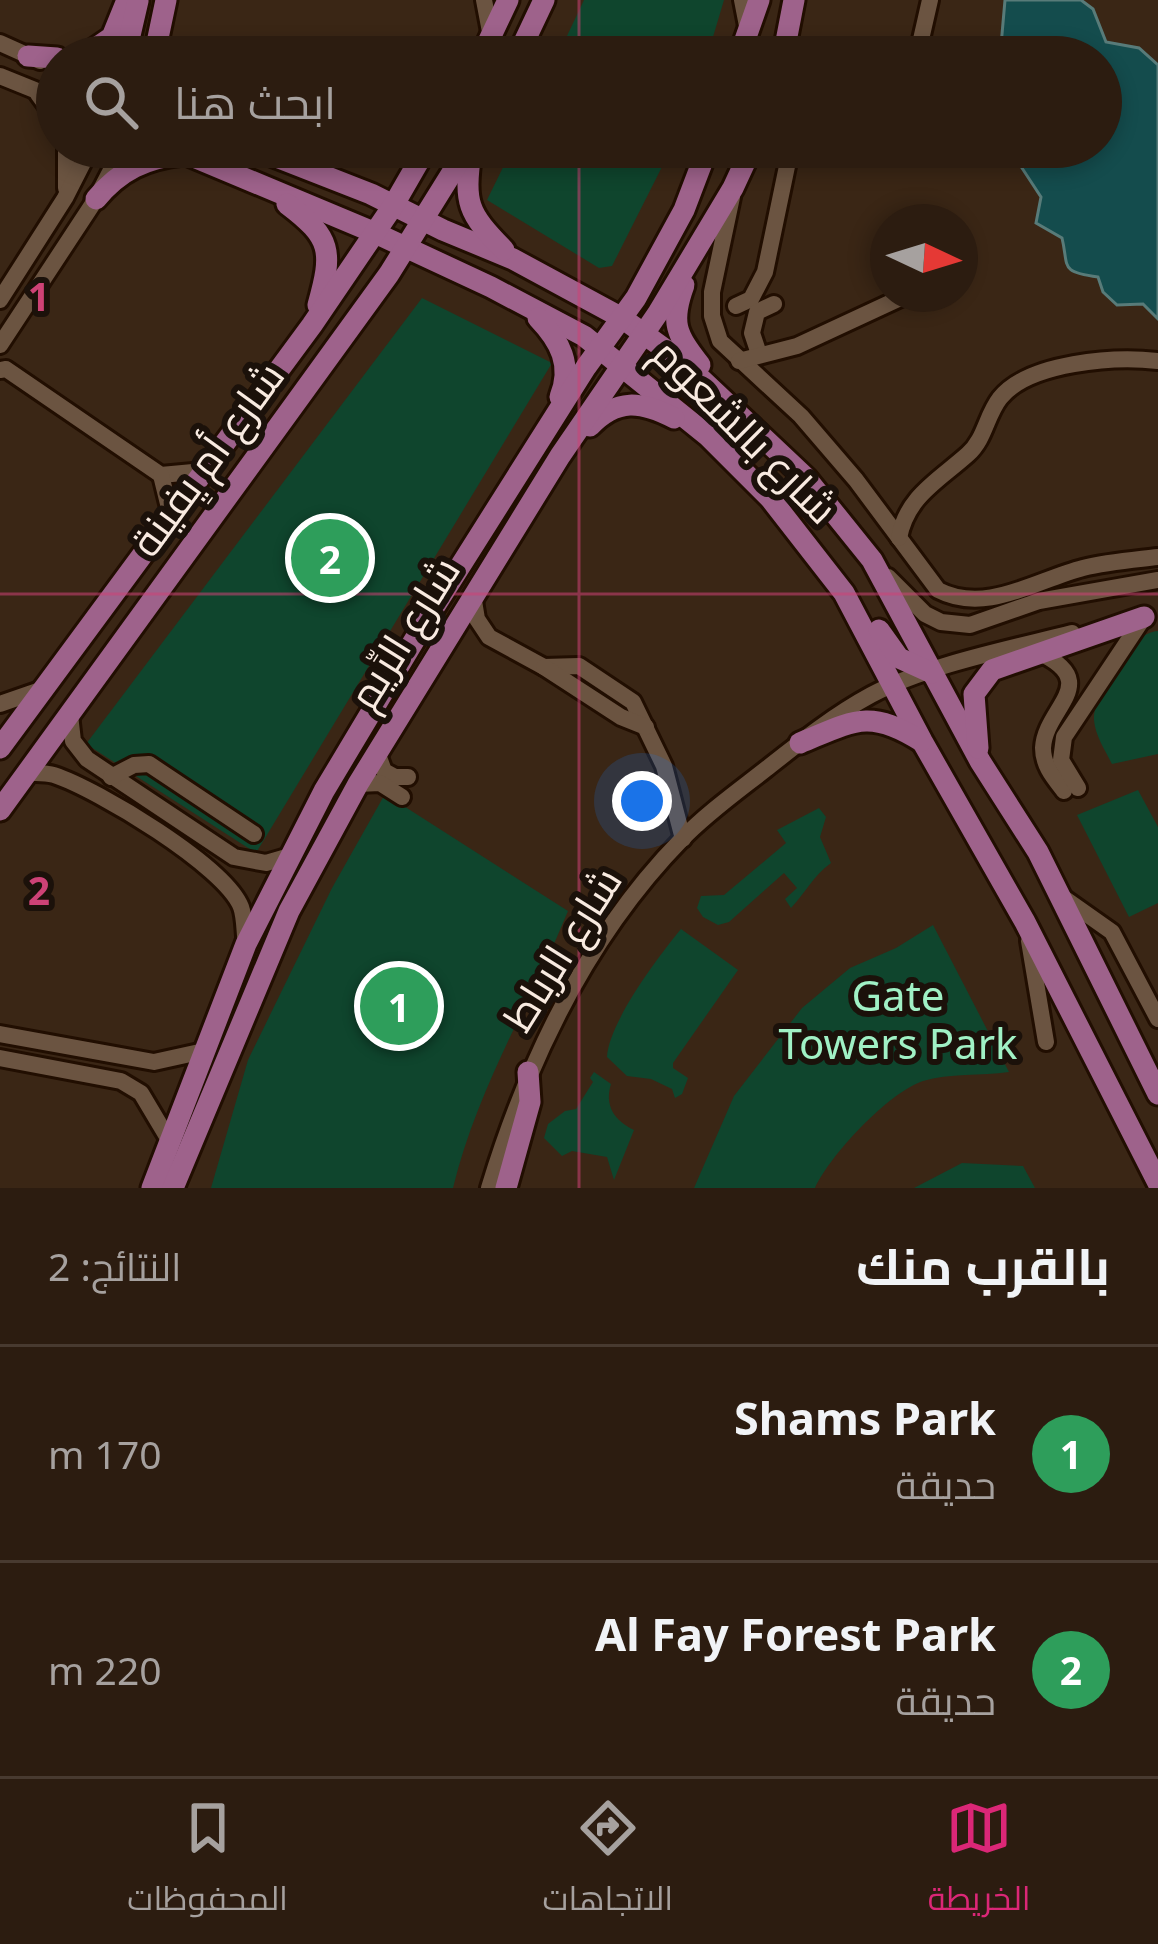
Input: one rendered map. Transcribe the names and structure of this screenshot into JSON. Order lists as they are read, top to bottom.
{
  "streets": {
    "main road": ["شارع بالشعوم", "شارع أم يِفينة", "شارع الرِّيم"],
    "street": ["شارع الرباط"]
  },
  "crossings": [
    ["شارع بالشعوم", "شارع أم يِفينة"],
    ["شارع بالشعوم", "شارع الرِّيم"],
    ["شارع بالشعوم", "شارع الرباط"]
  ],
  "parks": ["Gate Towers Park"],
  "north": "right",
  "page": {
    "search": "ابحث هنا",
    "pins": ["2", "1"],
    "heading": ["بالقرب منك", "النتائج: 2"],
    "list": [
      {
        "mark": "1",
        "name": "Shams Park",
        "note": "حديقة",
        "value": "170 m"
      },
      {
        "mark": "2",
        "name": "Al Fay Forest Park",
        "note": "حديقة",
        "value": "220 m"
      }
    ],
    "nav": ["الخريطة", "الاتجاهات", "المحفوظات"]
  },
  "grid": {
    "rows": ["1", "2"]
  }
}
